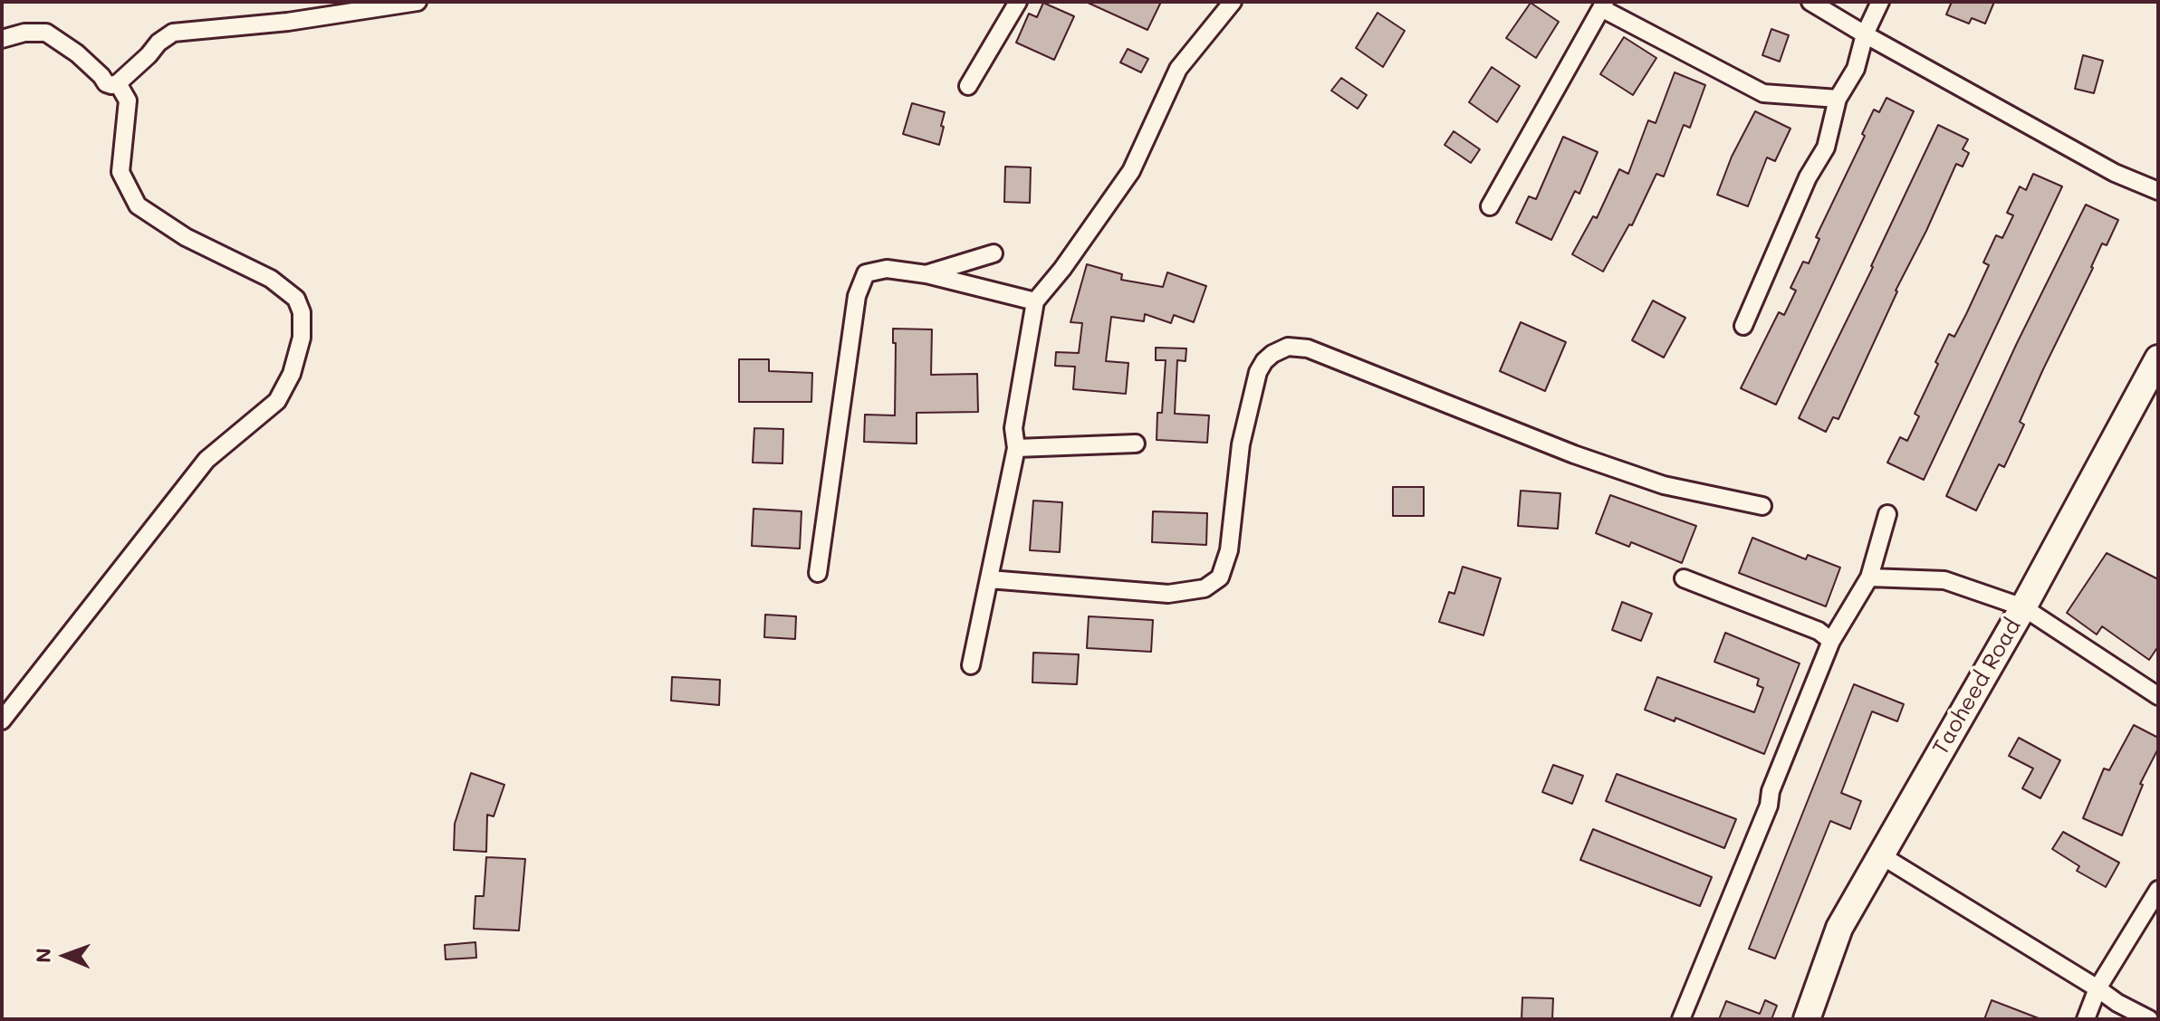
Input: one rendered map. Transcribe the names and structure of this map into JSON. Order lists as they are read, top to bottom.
{
  "streets": {
    "main road": ["Taoheed Road"]
  },
  "north": "left"
}
